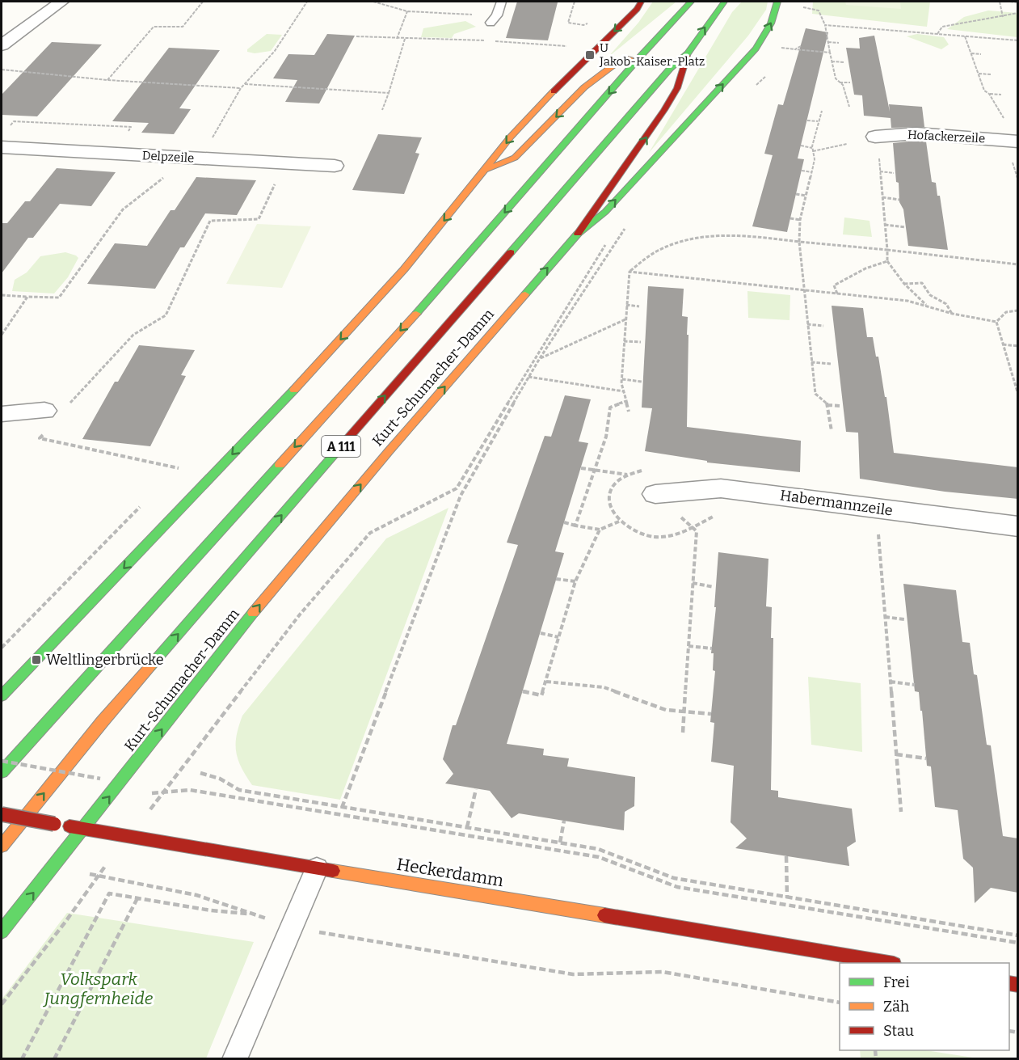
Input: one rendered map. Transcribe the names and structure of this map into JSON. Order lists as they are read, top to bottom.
{
  "streets": {
    "main road": ["Kurt-Schumacher-Damm", "A 111", "Heckerdamm"],
    "street": ["Hofackerzeile", "Delpzeile", "Habermannzeile"]
  },
  "crossings": [
    ["Kurt-Schumacher-Damm", "Heckerdamm"]
  ],
  "parks": ["Volkspark Jungfernheide"],
  "places": {
    "transit": ["U Jakob-Kaiser-Platz", "Weltlingerbrücke"]
  },
  "legend": ["Frei", "Zäh", "Stau"]
}
